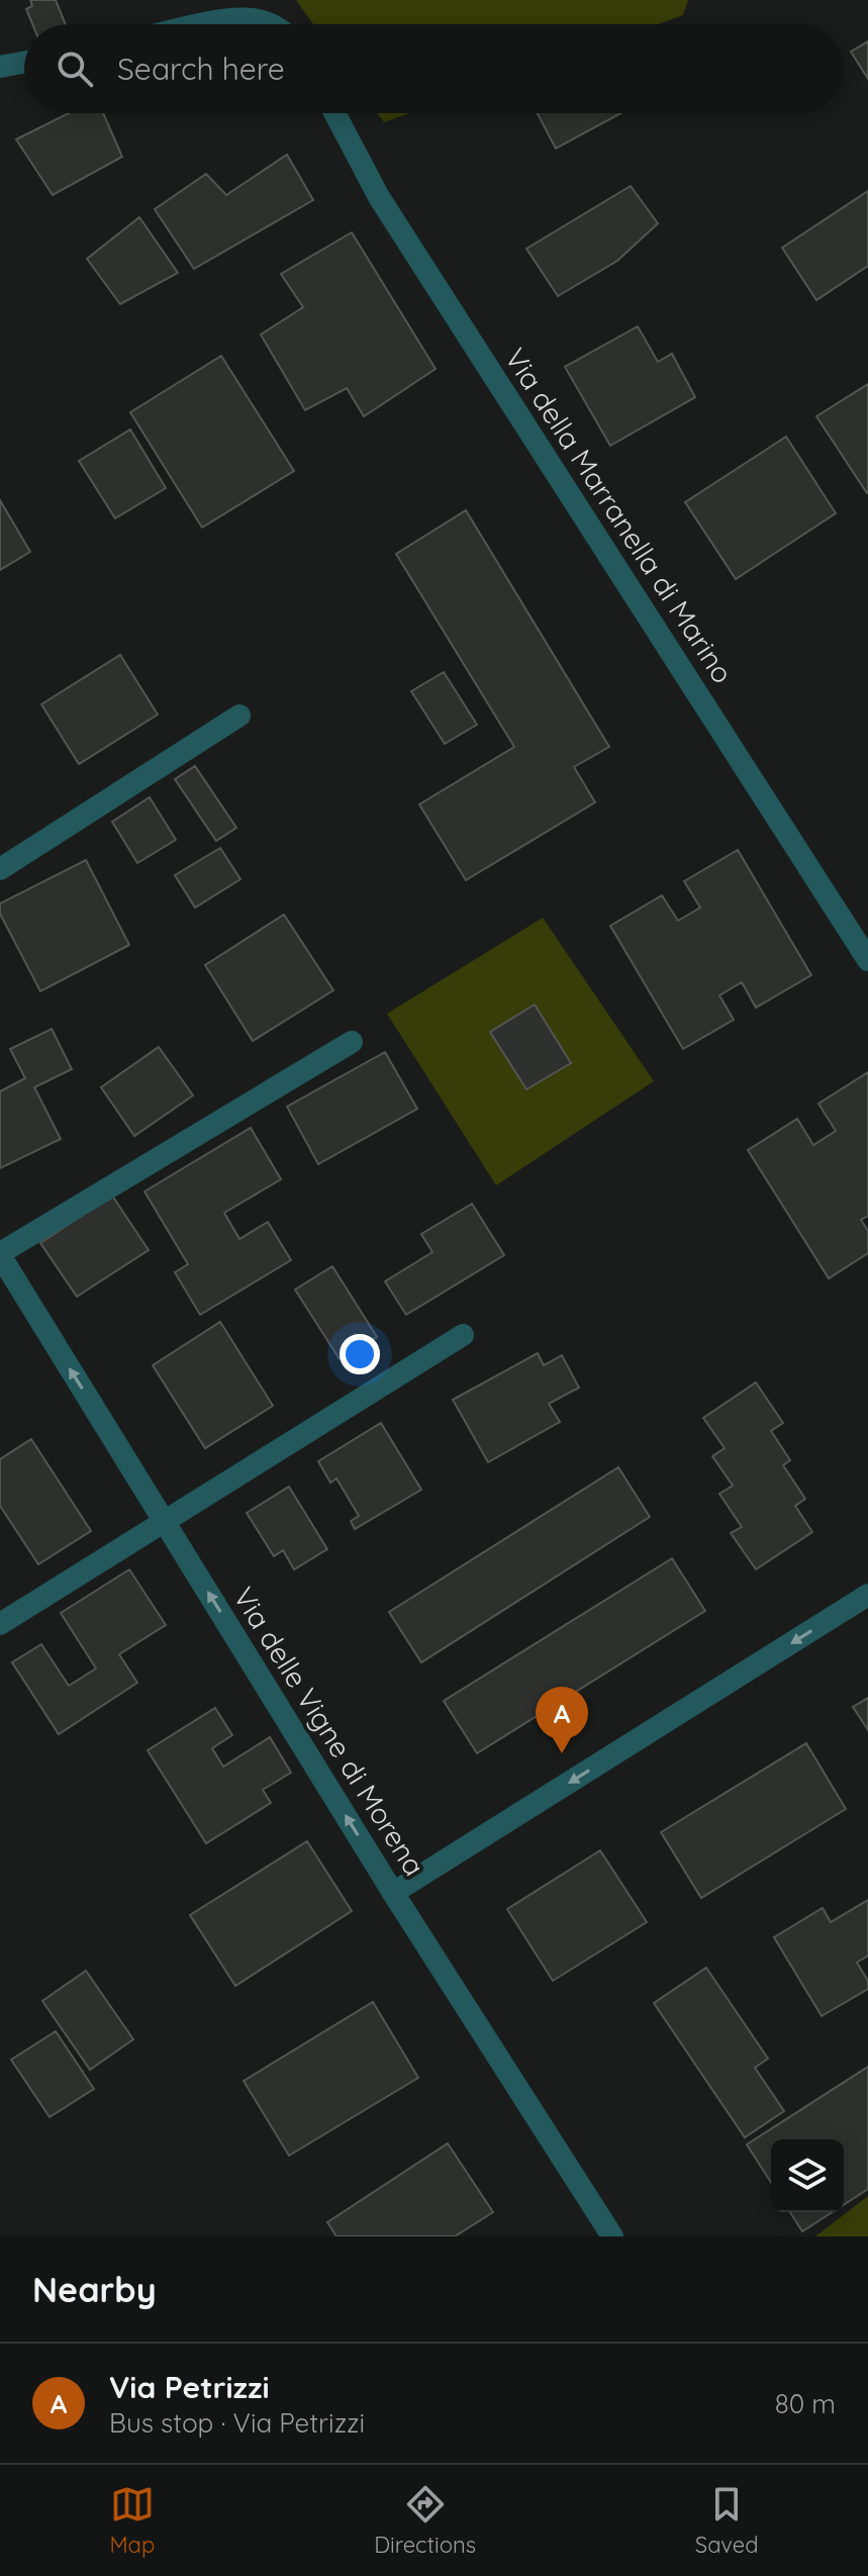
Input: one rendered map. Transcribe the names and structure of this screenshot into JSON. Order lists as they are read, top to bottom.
{
  "streets": {
    "street": ["Via della Marranella di Marino", "Via delle Vigne di Morena"]
  },
  "one_way": ["Via delle Vigne di Morena"],
  "page": {
    "search": "Search here",
    "pins": "A",
    "heading": "Nearby",
    "list": [
      {
        "mark": "A",
        "name": "Via Petrizzi",
        "note": "Bus stop · Via Petrizzi",
        "value": "80 m"
      }
    ],
    "nav": ["Map", "Directions", "Saved"]
  }
}
